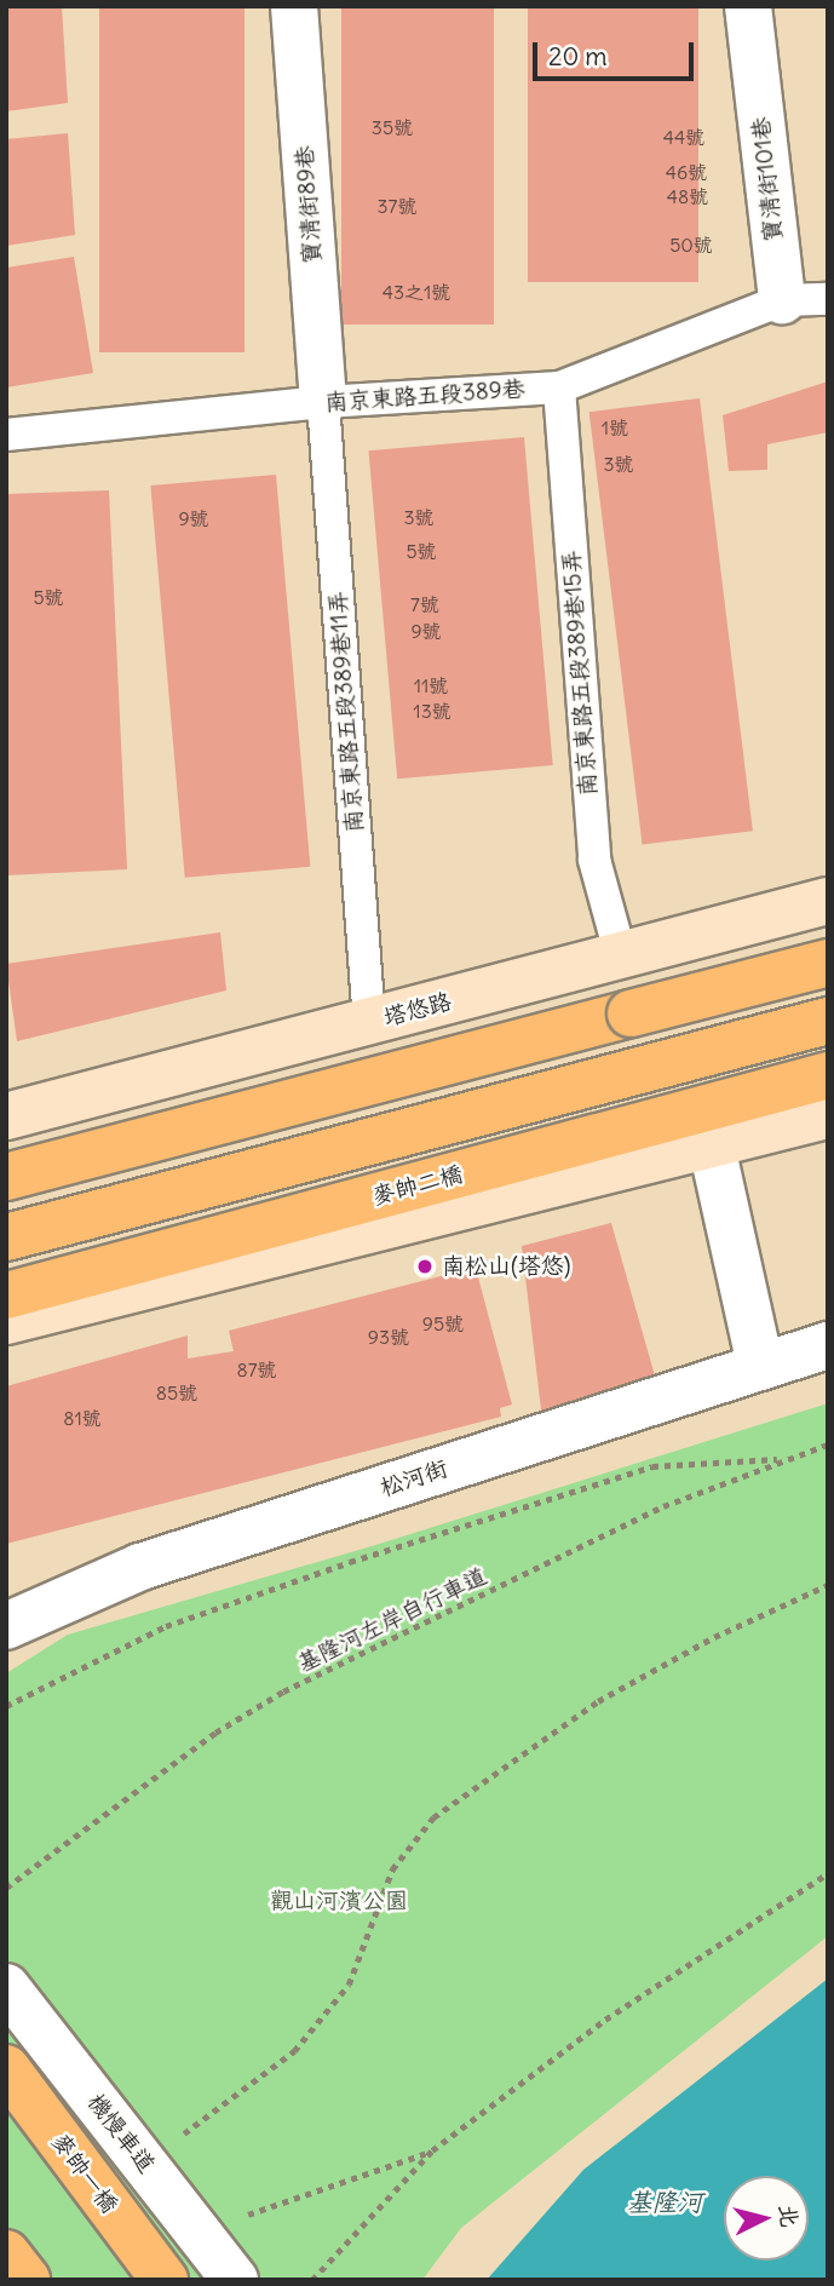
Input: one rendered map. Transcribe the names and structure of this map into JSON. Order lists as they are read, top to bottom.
{
  "streets": {
    "highway": ["麥帥二橋", "麥帥一橋"],
    "main road": ["塔悠路"],
    "street": [
      "寶清街101巷",
      "寶清街89巷",
      "松河街",
      "機慢車道"
    ],
    "lane": ["南京東路五段389巷", "南京東路五段389巷15弄", "南京東路五段389巷11弄"],
    "path": ["基隆河左岸自行車道"]
  },
  "crossings": [
    ["寶清街101巷", "南京東路五段389巷"],
    ["寶清街89巷", "南京東路五段389巷"],
    ["寶清街89巷", "南京東路五段389巷11弄"],
    ["南京東路五段389巷", "南京東路五段389巷15弄"],
    ["南京東路五段389巷", "南京東路五段389巷11弄"],
    ["南京東路五段389巷15弄", "塔悠路"],
    ["南京東路五段389巷11弄", "塔悠路"]
  ],
  "water": ["基隆河"],
  "parks": ["觀山河濱公園"],
  "places": ["南松山(塔悠)"],
  "house_numbers": [
    "35號",
    "44號",
    "46號",
    "48號",
    "37號",
    "50號",
    "43之1號",
    "1號",
    "3號",
    "3號",
    "9號",
    "5號",
    "5號",
    "7號",
    "9號",
    "11號",
    "13號",
    "95號",
    "93號",
    "87號",
    "85號",
    "81號"
  ],
  "scale_bar": "20 m",
  "north": "right"
}
